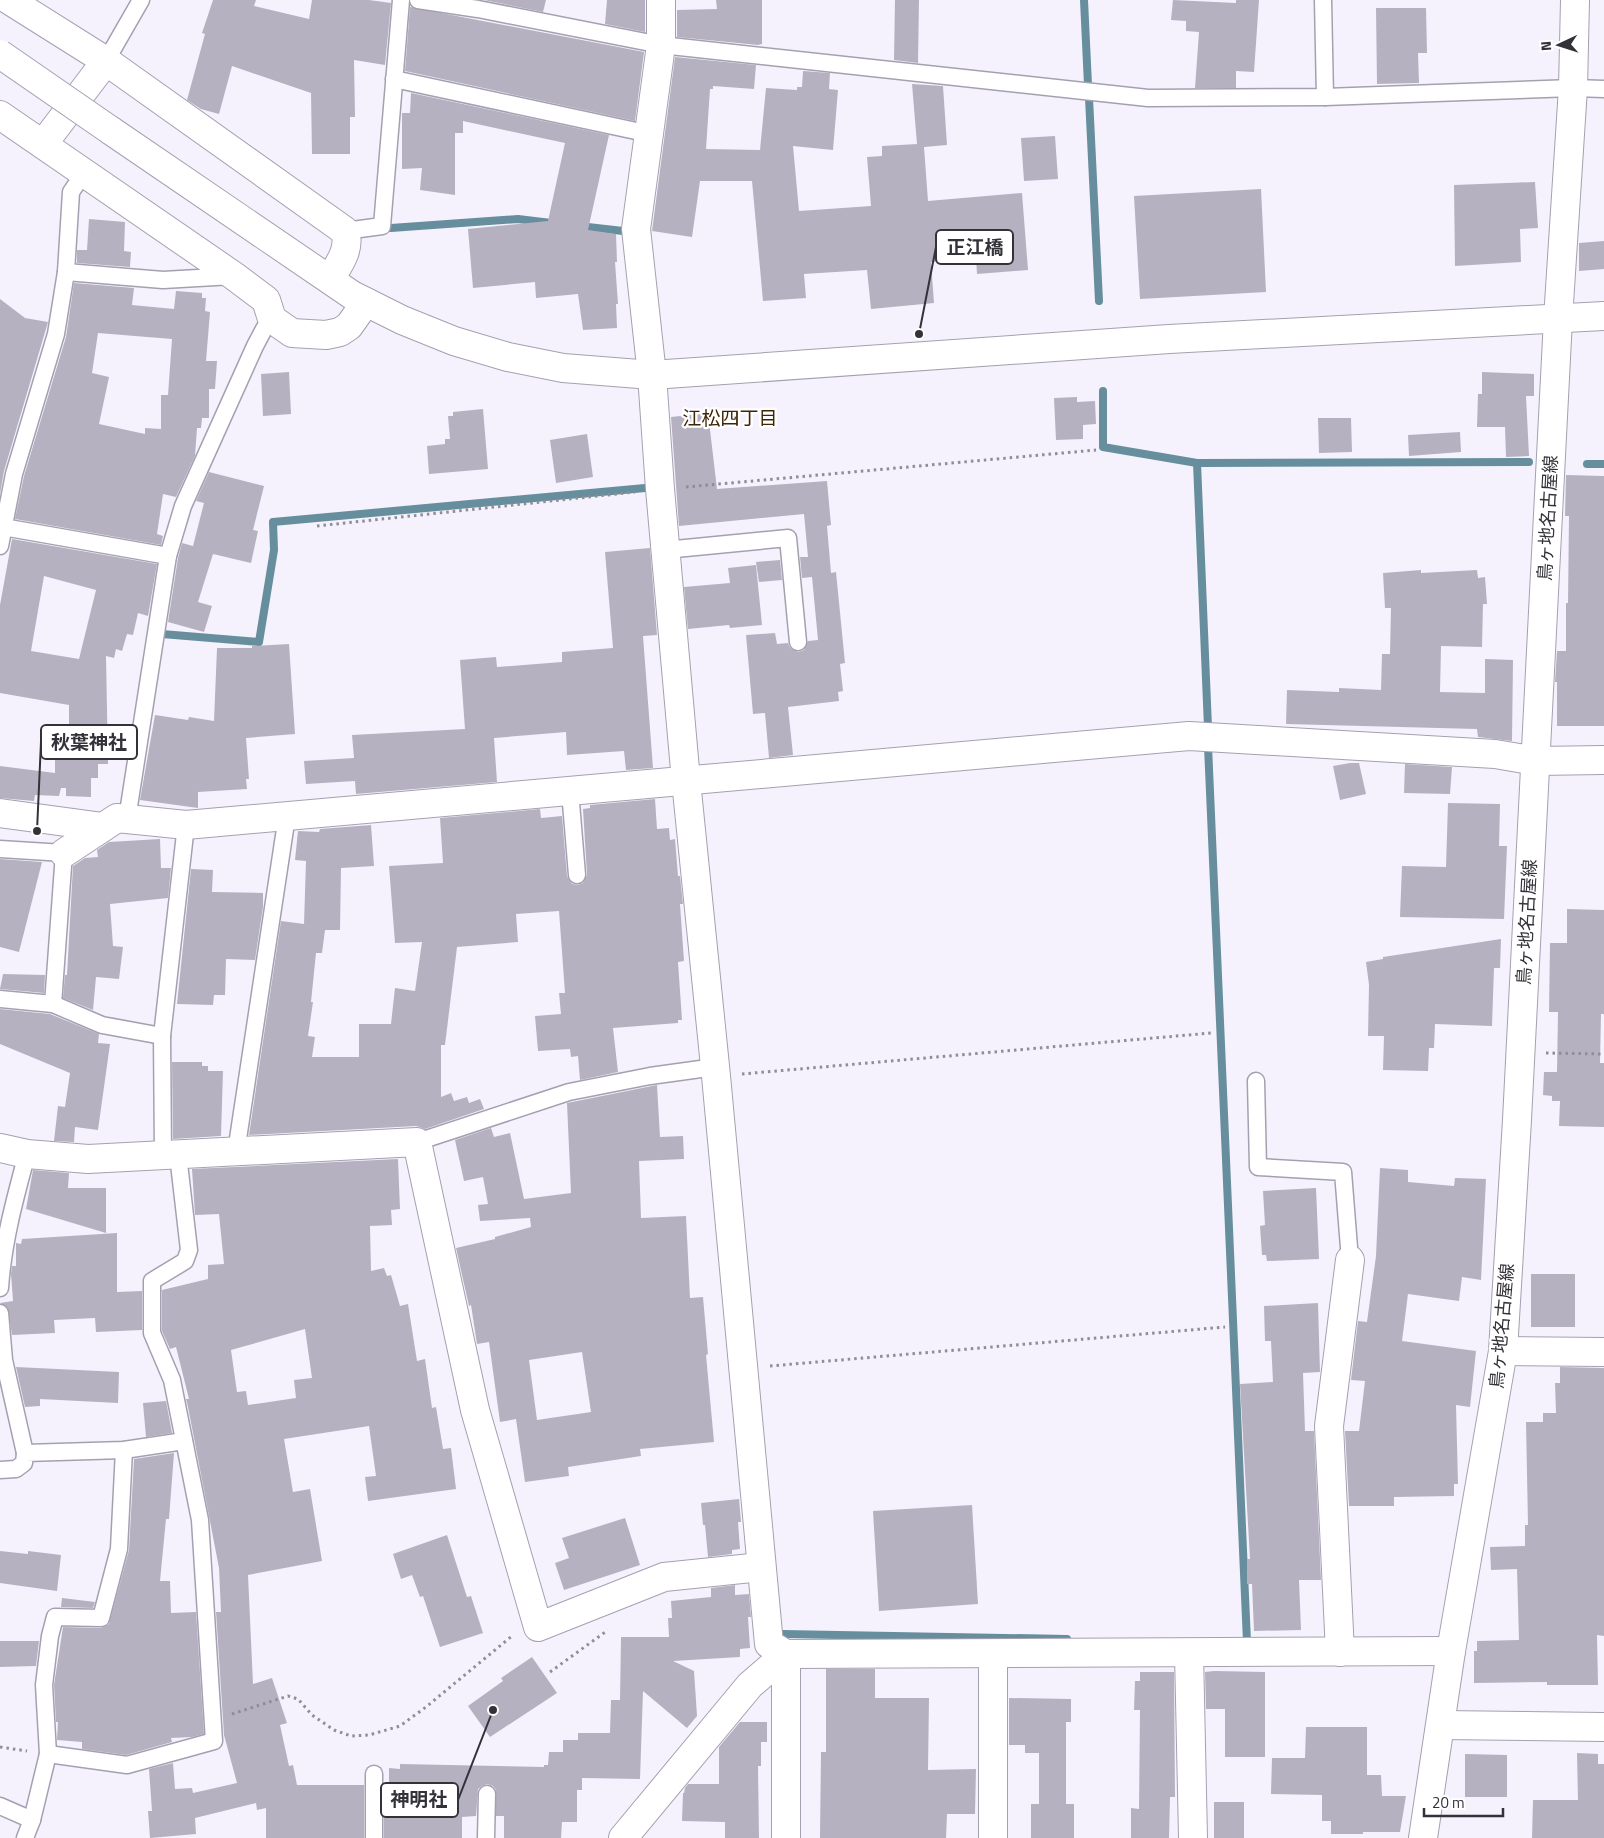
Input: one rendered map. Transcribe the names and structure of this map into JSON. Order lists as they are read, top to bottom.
{
  "streets": {
    "street": ["鳥ヶ地名古屋線"]
  },
  "districts": ["江松四丁目"],
  "places": ["正江橋", "秋葉神社", "神明社"],
  "scale_bar": "20 m",
  "north": "left"
}
